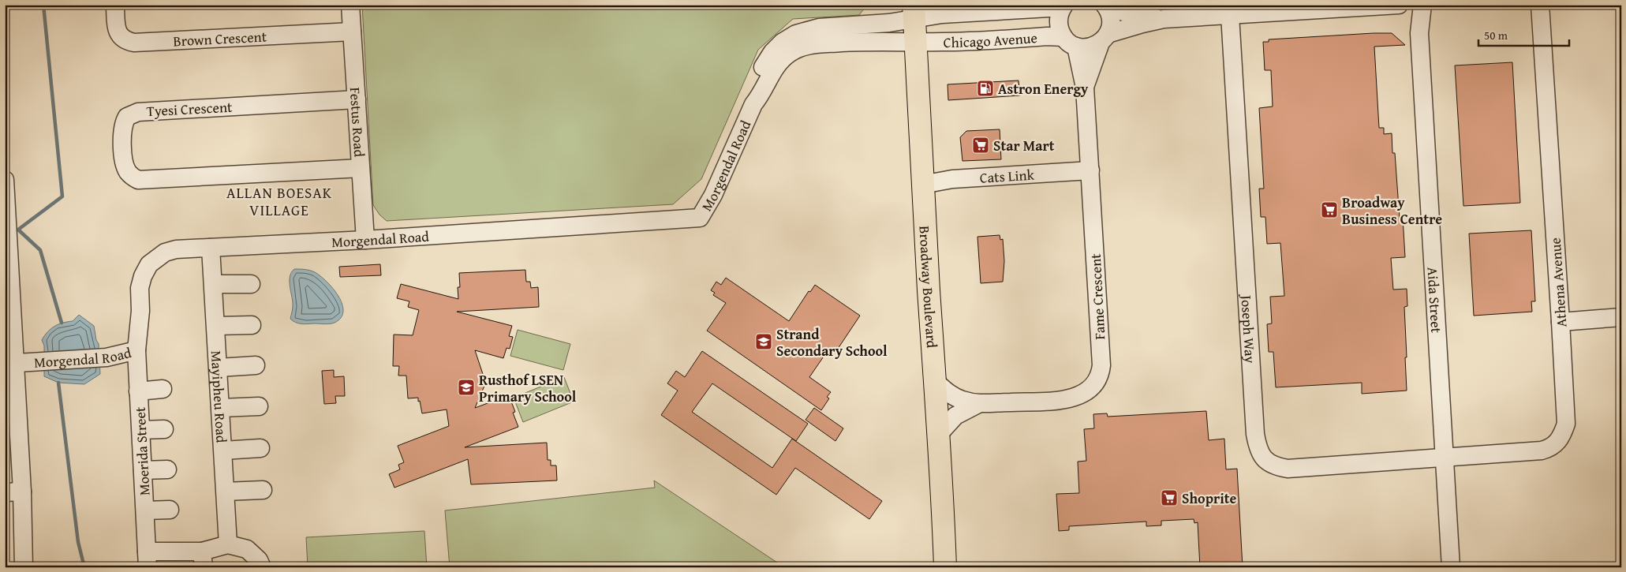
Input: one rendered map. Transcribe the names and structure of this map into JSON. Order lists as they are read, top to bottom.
{
  "streets": {
    "main road": ["Broadway Boulevard"],
    "street": [
      "Brown Crescent",
      "Chicago Avenue",
      "Tyesi Crescent",
      "Festus Road",
      "Morgendal Road",
      "Cats Link",
      "Athena Avenue",
      "Fame Crescent",
      "Aida Street",
      "Joseph Way",
      "Mayipheu Road",
      "Moerida Street"
    ]
  },
  "crossings": [
    ["Brown Crescent", "Festus Road"],
    ["Chicago Avenue", "Morgendal Road"],
    ["Chicago Avenue", "Broadway Boulevard"],
    ["Chicago Avenue", "Fame Crescent"],
    ["Tyesi Crescent", "Festus Road"],
    ["Festus Road", "Morgendal Road"],
    ["Morgendal Road", "Broadway Boulevard"],
    ["Morgendal Road", "Mayipheu Road"],
    ["Morgendal Road", "Moerida Street"],
    ["Cats Link", "Broadway Boulevard"],
    ["Cats Link", "Fame Crescent"],
    ["Athena Avenue", "Aida Street"],
    ["Athena Avenue", "Joseph Way"],
    ["Broadway Boulevard", "Fame Crescent"],
    ["Aida Street", "Joseph Way"]
  ],
  "districts": ["ALLAN BOESAK VILLAGE"],
  "places": {
    "fuel station": ["Astron Energy"],
    "supermarket": ["Star Mart", "Broadway Business Centre", "Shoprite"],
    "school or university": ["Strand Secondary School", "Rusthof LSEN Primary School"]
  },
  "scale_bar": "50 m"
}
